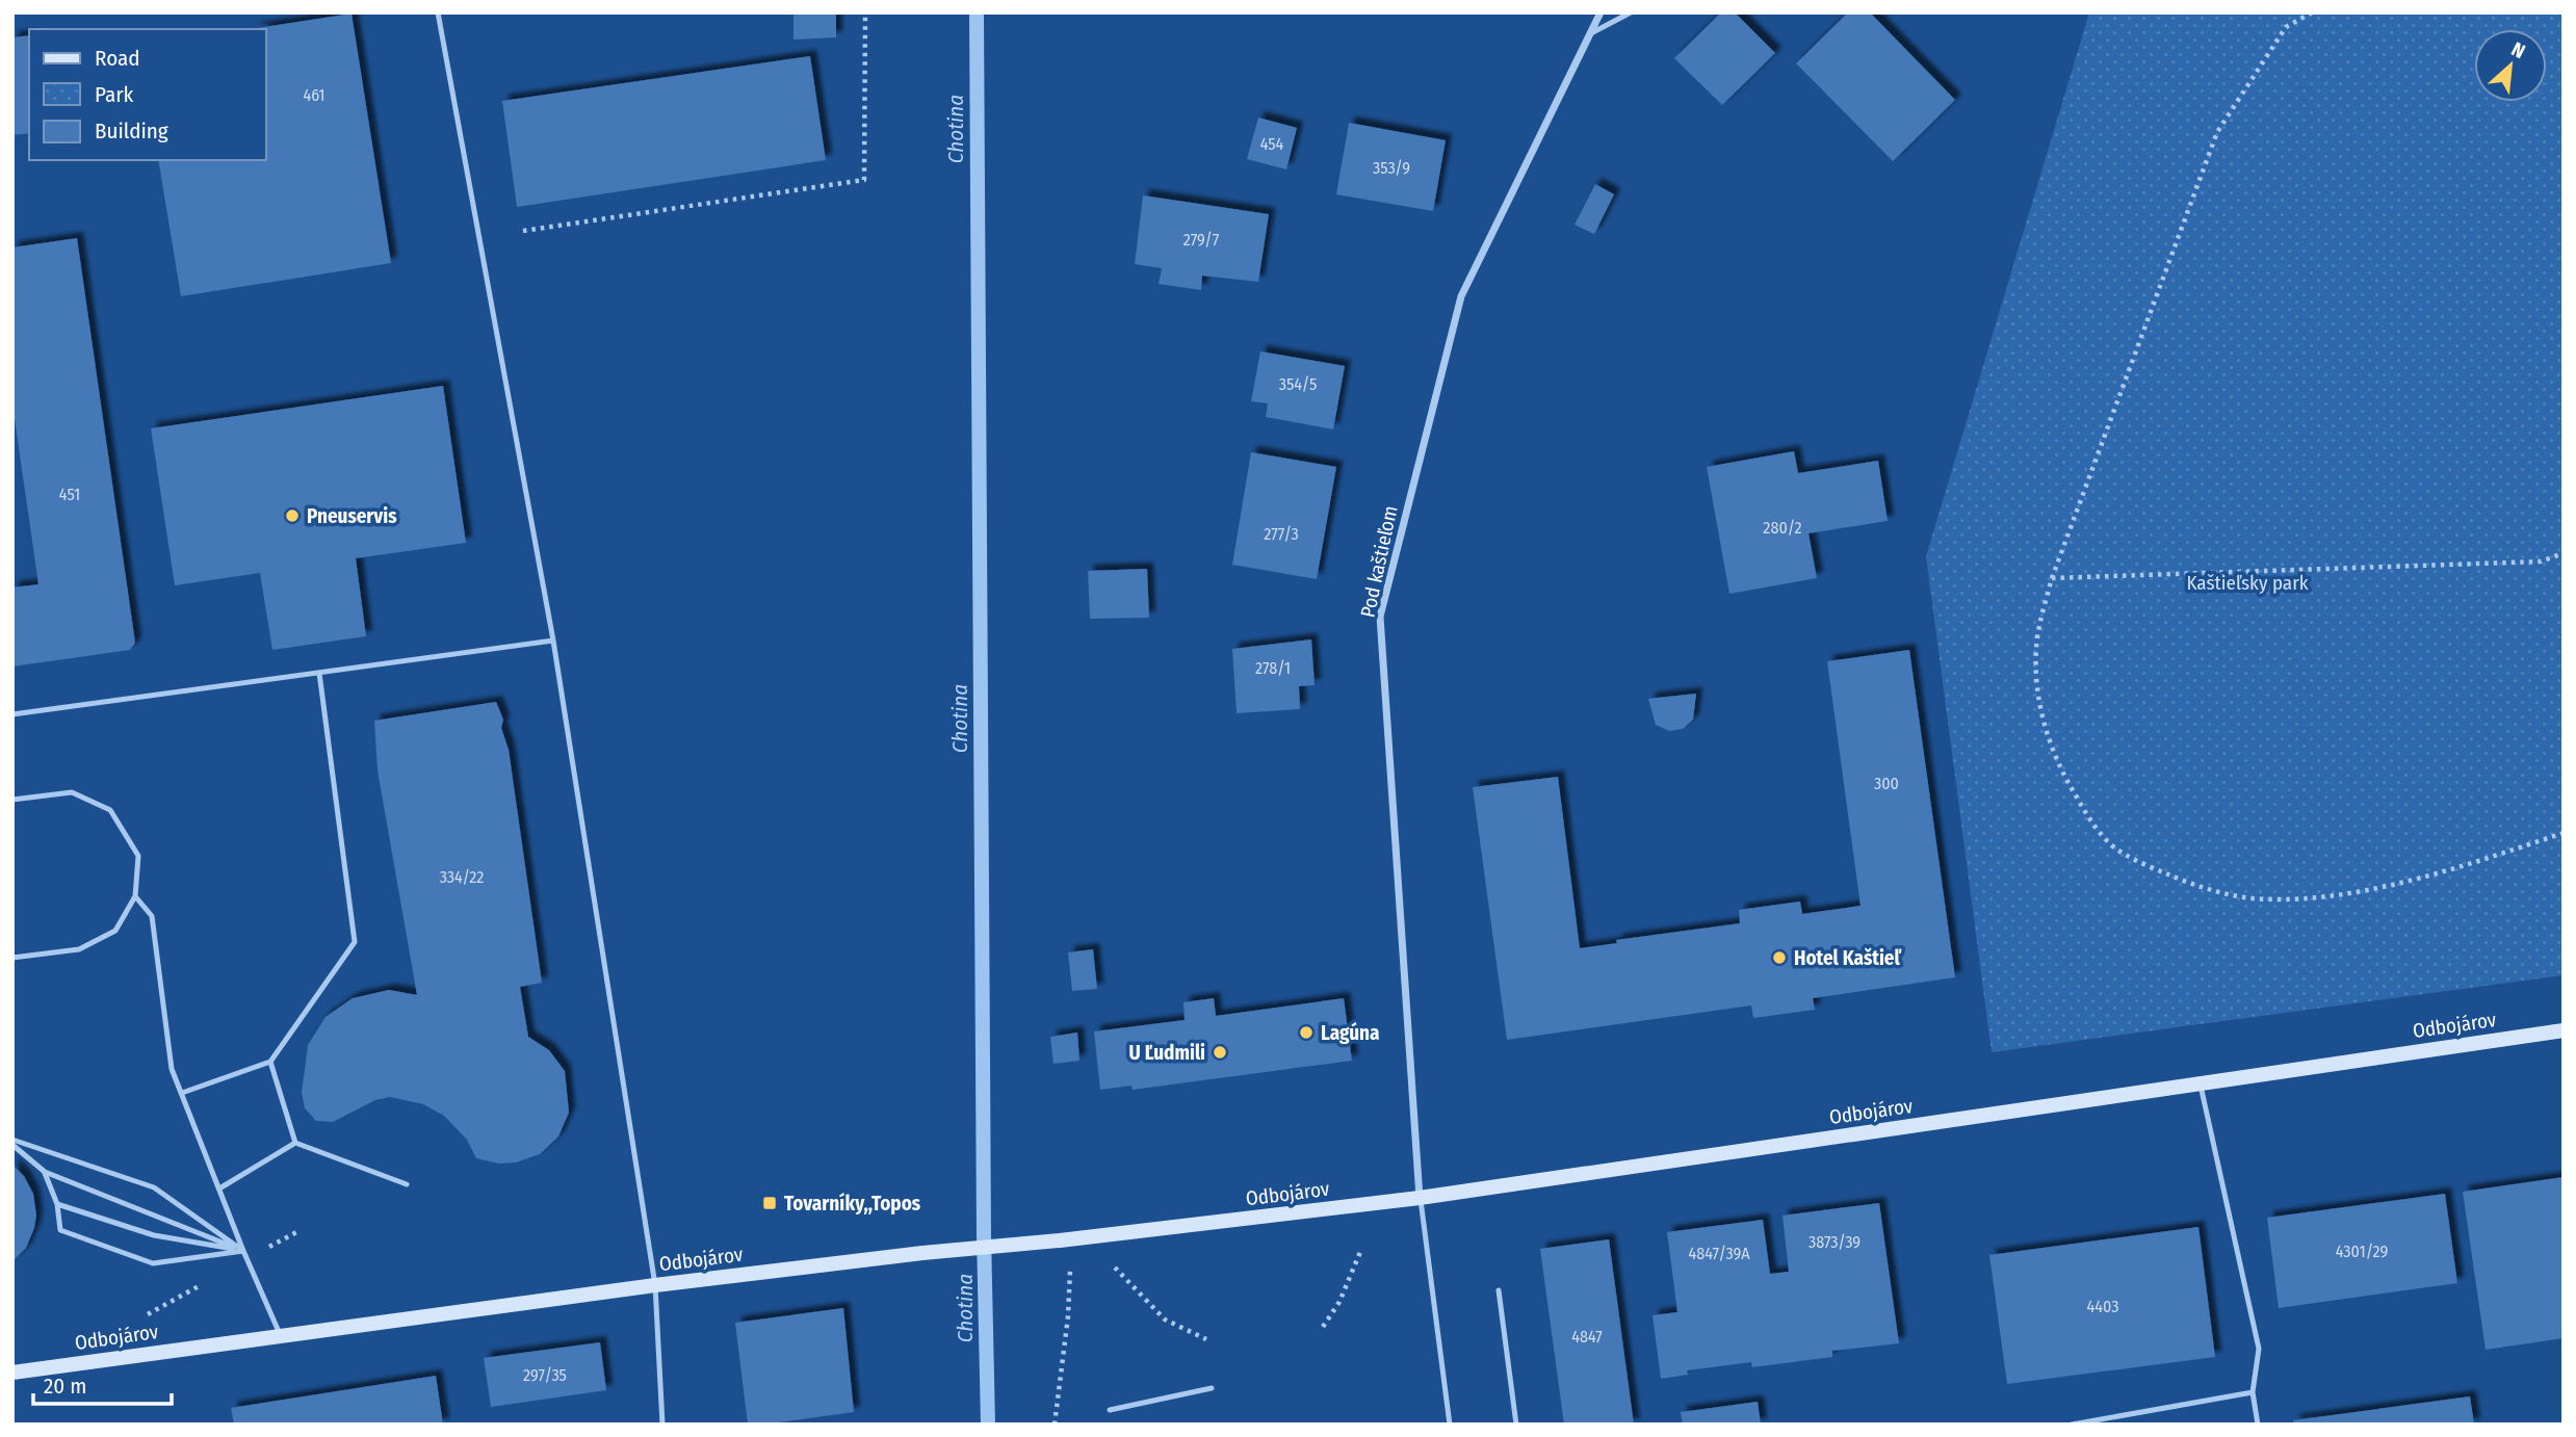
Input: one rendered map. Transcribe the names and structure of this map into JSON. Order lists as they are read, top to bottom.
{
  "streets": {
    "main road": ["Odbojárov"],
    "street": ["Pod kaštieľom"]
  },
  "crossings": [
    ["Pod kaštieľom", "Odbojárov"]
  ],
  "water": ["Chotina"],
  "parks": ["Kaštieľsky park"],
  "places": {
    "other": [
      "Pneuservis",
      "Hotel Kaštieľ",
      "Lagúna",
      "U Ľudmili"
    ],
    "transit": ["Tovarníky,,Topos"]
  },
  "house_numbers": [
    "461",
    "454",
    "353/9",
    "279/7",
    "354/5",
    "451",
    "280/2",
    "277/3",
    "278/1",
    "300",
    "334/22",
    "3873/39",
    "4301/29",
    "4847/39A",
    "4403",
    "4847",
    "297/35"
  ],
  "legend": ["Road", "Park", "Building"],
  "scale_bar": "20 m",
  "north": "top right"
}
